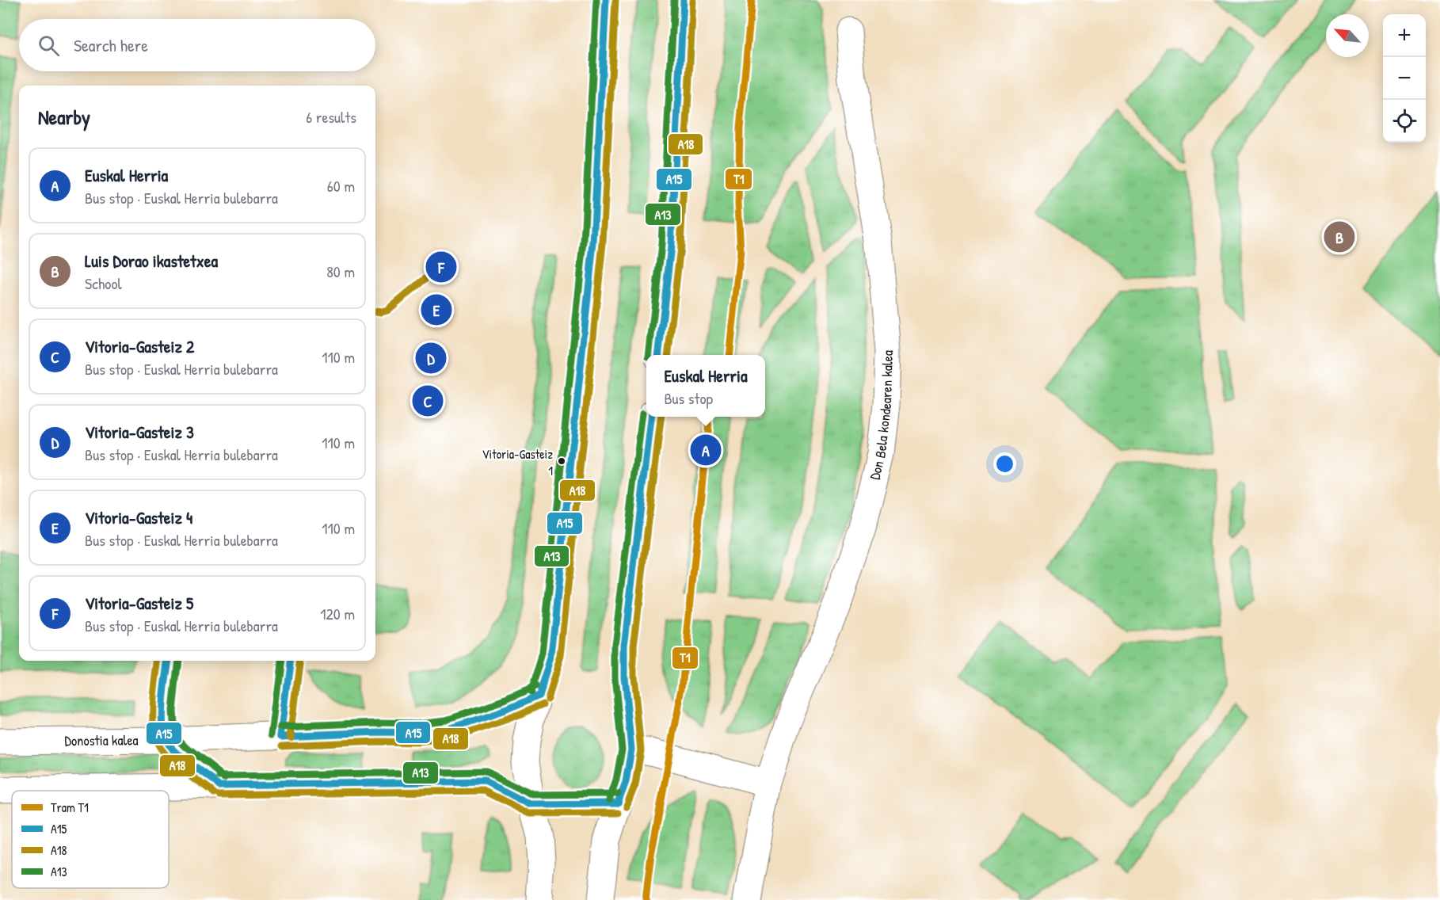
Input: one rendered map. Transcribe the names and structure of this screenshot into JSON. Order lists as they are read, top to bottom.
{
  "streets": {
    "street": ["Don Bela kondearen kalea", "Donostia kalea"]
  },
  "places": ["Vitoria-Gasteiz 1"],
  "lines": [
    "tram line T1",
    "transit line A15",
    "transit line A13",
    "transit line A18"
  ],
  "legend": [
    "Tram T1",
    "A15",
    "A18",
    "A13"
  ],
  "north": "top left",
  "page": {
    "map_buttons": ["+", "−"],
    "search": "Search here",
    "heading": ["Nearby", "6 results"],
    "list": [
      {
        "mark": "A",
        "name": "Euskal Herria",
        "note": "Bus stop · Euskal Herria bulebarra",
        "value": "60 m"
      },
      {
        "mark": "B",
        "name": "Luis Dorao ikastetxea",
        "note": "School",
        "value": "80 m"
      },
      {
        "mark": "C",
        "name": "Vitoria-Gasteiz 2",
        "note": "Bus stop · Euskal Herria bulebarra",
        "value": "110 m"
      },
      {
        "mark": "D",
        "name": "Vitoria-Gasteiz 3",
        "note": "Bus stop · Euskal Herria bulebarra",
        "value": "110 m"
      },
      {
        "mark": "E",
        "name": "Vitoria-Gasteiz 4",
        "note": "Bus stop · Euskal Herria bulebarra",
        "value": "110 m"
      },
      {
        "mark": "F",
        "name": "Vitoria-Gasteiz 5",
        "note": "Bus stop · Euskal Herria bulebarra",
        "value": "120 m"
      }
    ],
    "pins": [
      "B",
      "F",
      "E",
      "D",
      "C",
      "A"
    ],
    "popup": ["Euskal Herria", "Bus stop"]
  }
}
